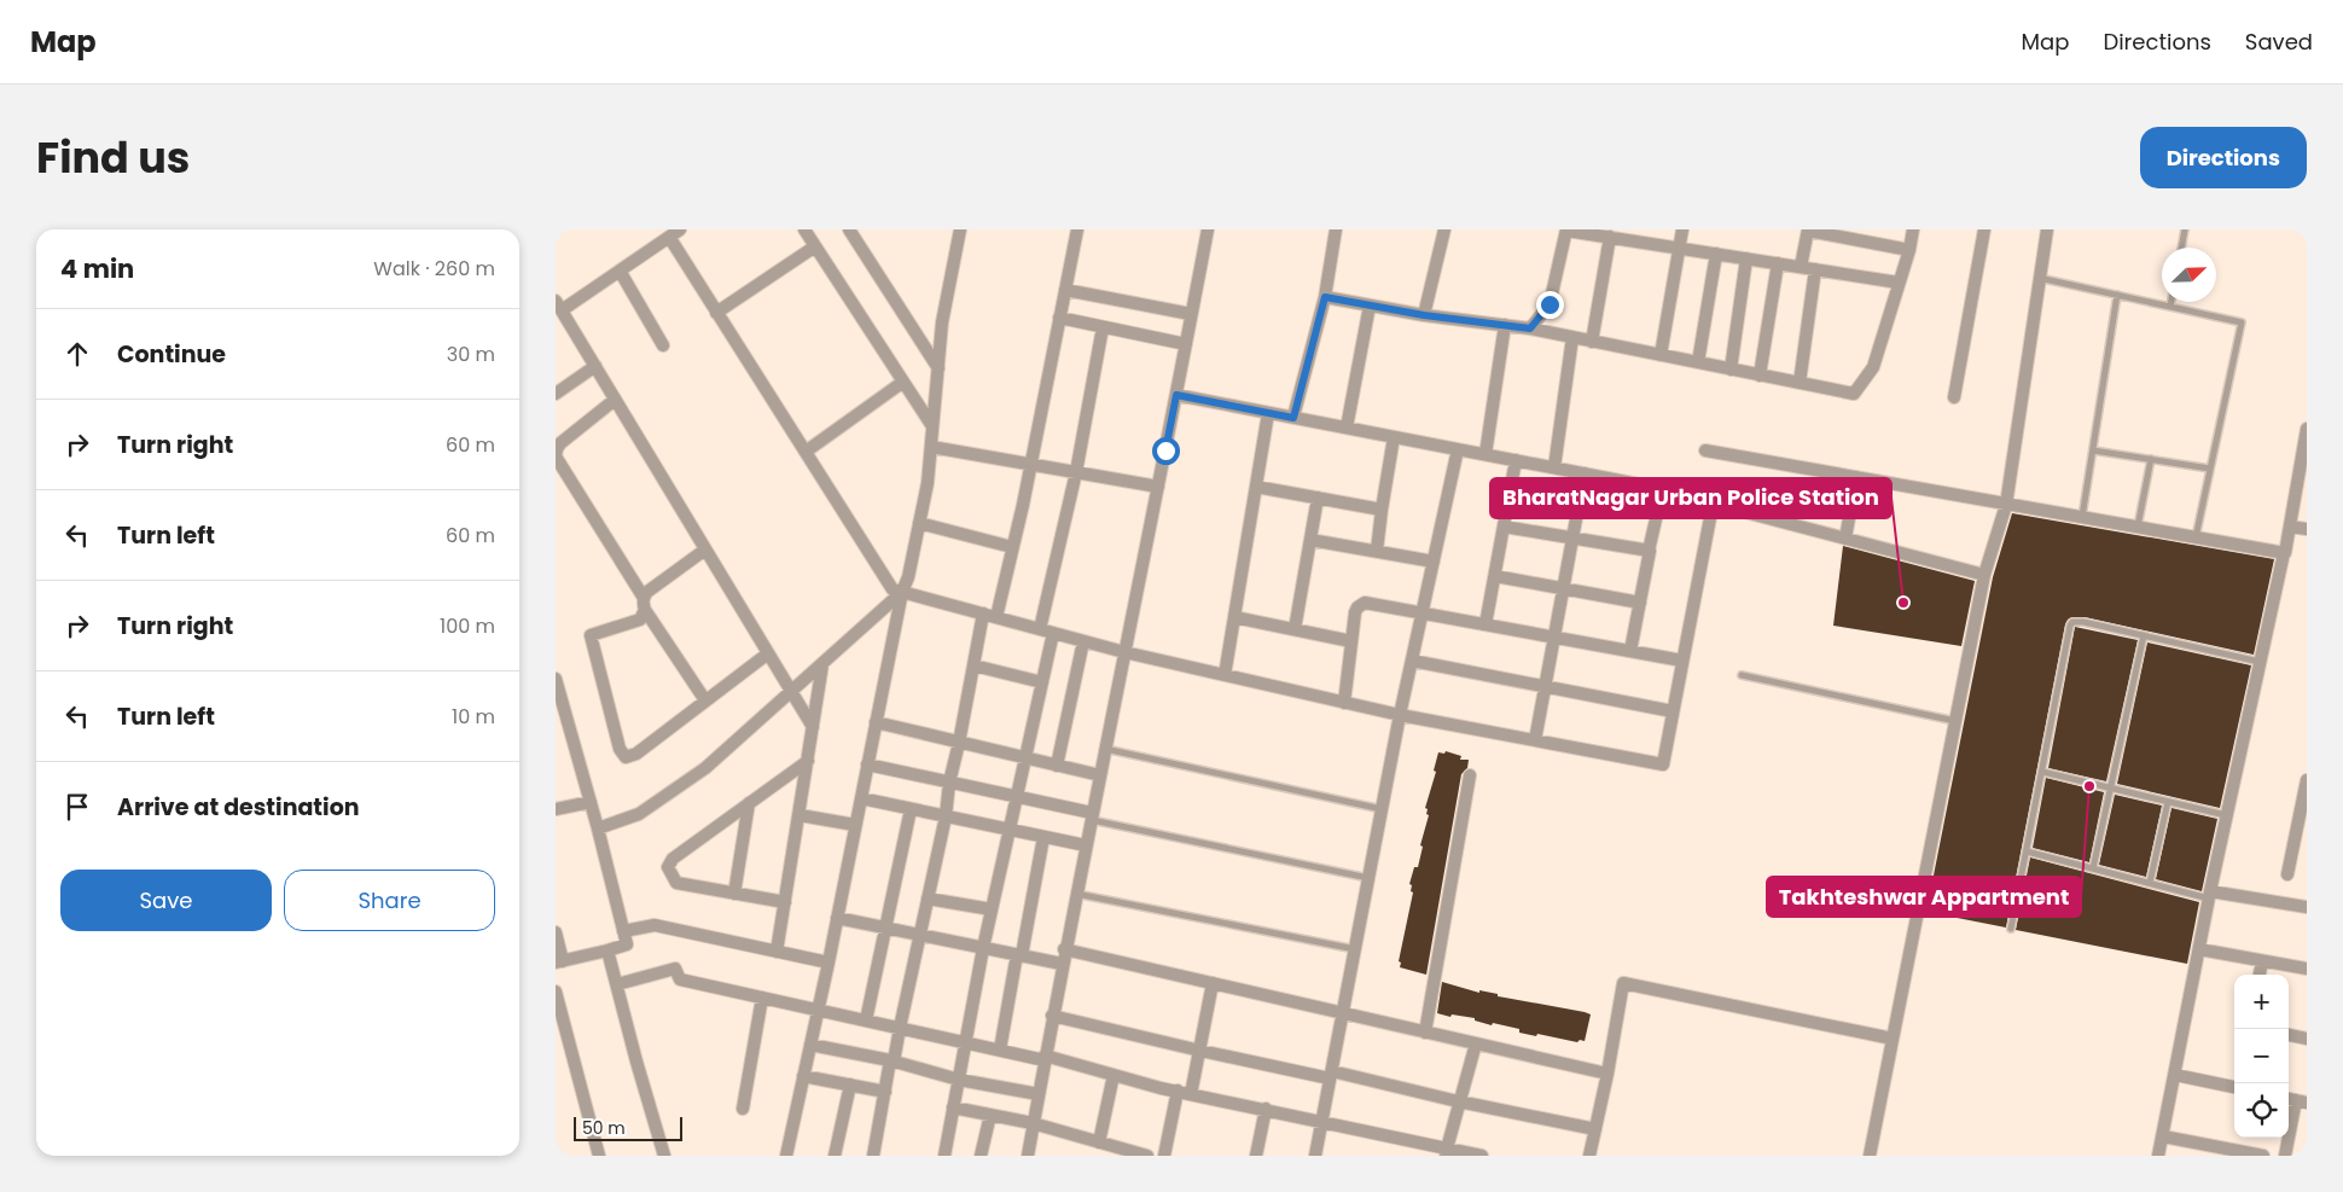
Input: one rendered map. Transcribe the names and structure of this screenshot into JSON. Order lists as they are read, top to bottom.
{
  "places": ["BharatNagar Urban Police Station", "Takhteshwar Appartment"],
  "scale_bar": "50 m",
  "north": "top right",
  "page": {
    "header": "Map",
    "nav": ["Map", "Directions", "Saved"],
    "title": "Find us",
    "buttons": [
      "Directions",
      ["Save", "Share"]
    ],
    "heading": ["4 min", "Walk · 260 m"],
    "list": [
      ["Continue", "30 m"],
      ["Turn right", "60 m"],
      ["Turn left", "60 m"],
      ["Turn right", "100 m"],
      ["Turn left", "10 m"],
      "Arrive at destination"
    ],
    "map_buttons": ["+", "−"],
    "scale": "50 m"
  }
}
